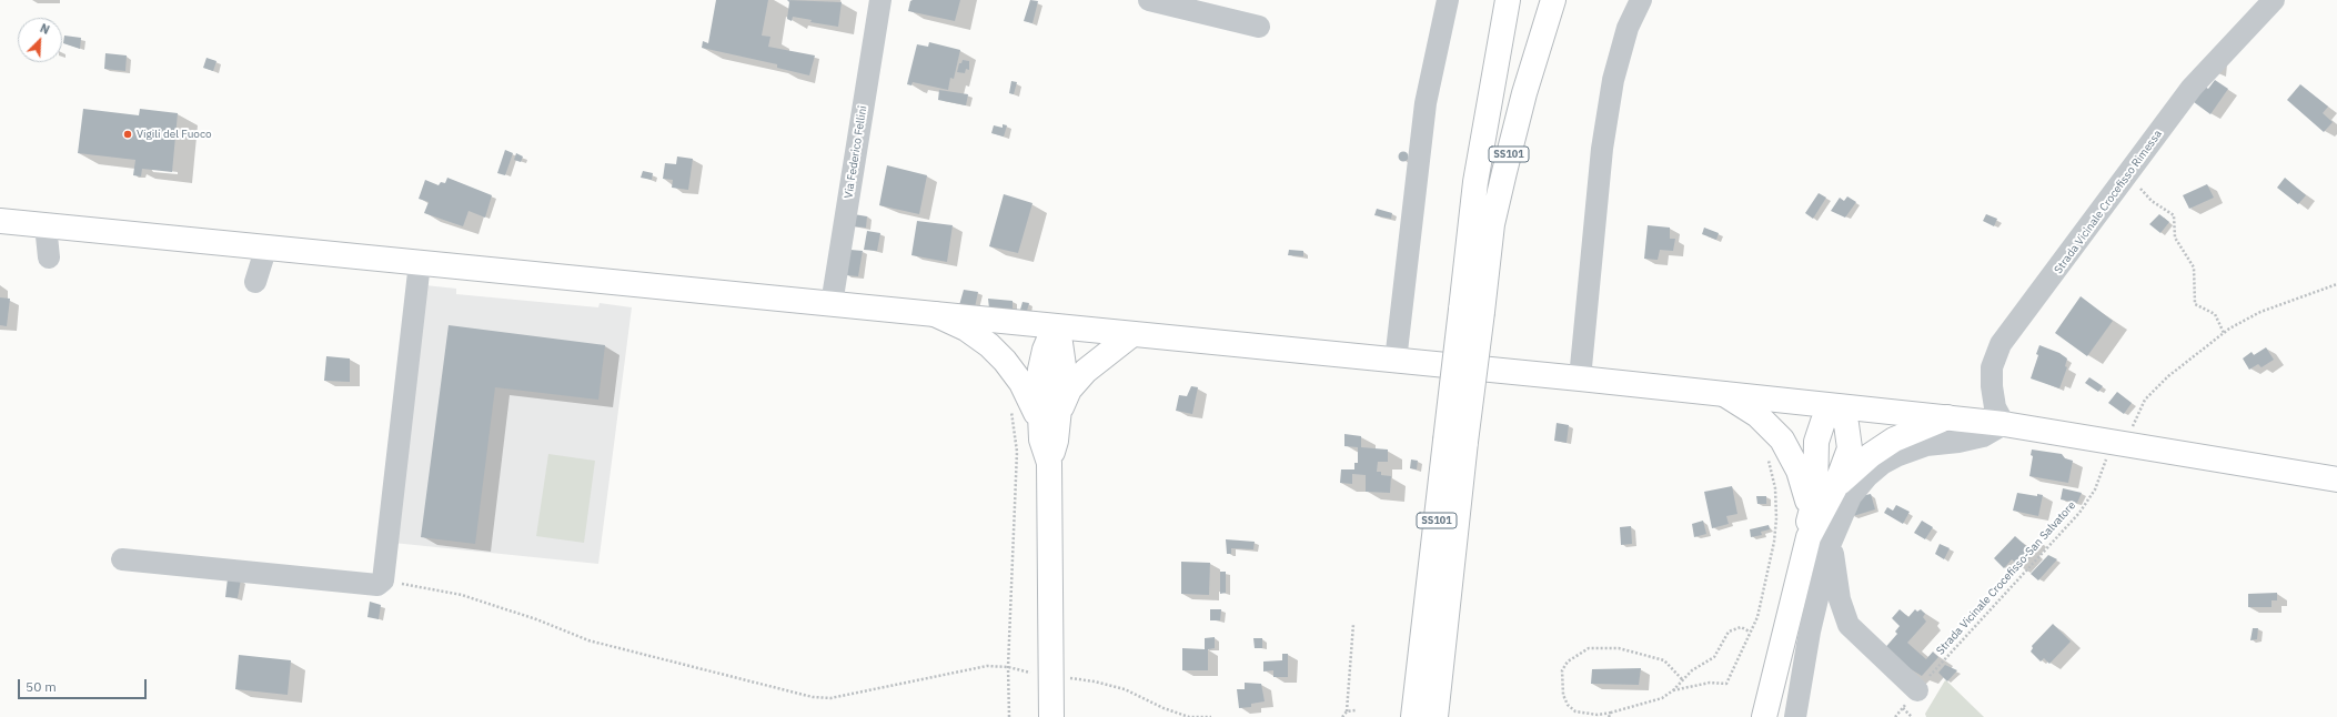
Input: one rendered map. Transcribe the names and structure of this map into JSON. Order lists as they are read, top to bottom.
{
  "streets": {
    "main road": ["SS101"],
    "street": ["Via Federico Fellini", "Strada Vicinale Crocefisso Rimessa"],
    "path": ["Strada Vicinale Crocefisso-San Salvatore"]
  },
  "places": ["Vigili del Fuoco"],
  "scale_bar": "50 m",
  "north": "top right"
}
